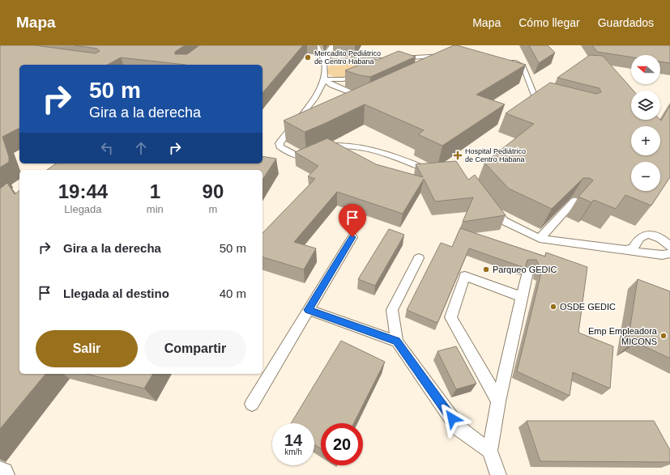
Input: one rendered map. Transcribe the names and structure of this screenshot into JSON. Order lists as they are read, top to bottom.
{
  "places": {
    "other": [
      "Mercadito Pediátrico de Centro Habana",
      "Parqueo GEDIC",
      "OSDE GEDIC",
      "Emp Empleadora MICONS"
    ],
    "health": ["Hospital Pediátrico de Centro Habana"]
  },
  "north": "left",
  "page": {
    "header": "Mapa",
    "nav": ["Mapa", "Cómo llegar", "Guardados"],
    "map_buttons": ["+", "−"],
    "turn": ["50 m", "Gira a la derecha"],
    "eta": [
      "19:44",
      "Llegada",
      "1",
      "min",
      "90",
      "m"
    ],
    "list": [
      {
        "name": "Gira a la derecha",
        "value": "50 m"
      },
      {
        "name": "Llegada al destino",
        "value": "40 m"
      }
    ],
    "buttons": ["Salir", "Compartir"],
    "speed": "14 km/h",
    "limit": "20"
  }
}
